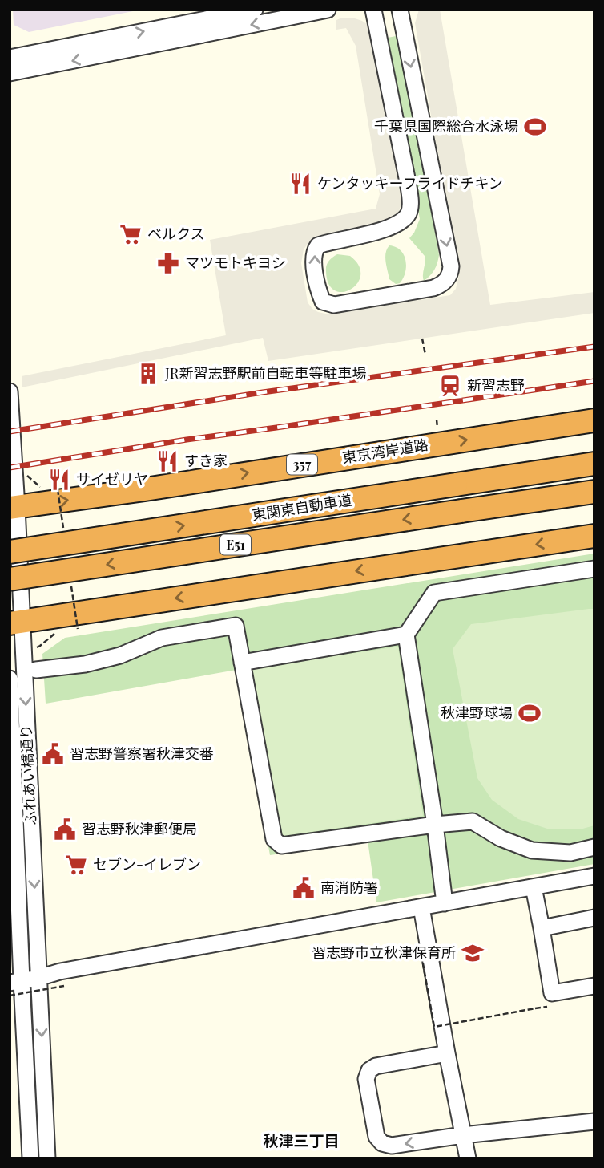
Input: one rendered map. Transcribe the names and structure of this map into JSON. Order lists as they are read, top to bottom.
{
  "streets": {
    "highway": [
      "東京湾岸道路",
      "357",
      "東関東自動車道",
      "E51"
    ],
    "street": ["ふれあい橋通り"]
  },
  "crossings": [
    ["東京湾岸道路", "ふれあい橋通り"]
  ],
  "districts": ["秋津三丁目"],
  "places": {
    "sports": ["千葉県国際総合水泳場", "秋津野球場"],
    "restaurant": ["ケンタッキーフライドチキン", "すき家", "サイゼリヤ"],
    "supermarket": ["ベルクス", "セブン-イレブン"],
    "pharmacy": ["マツモトキヨシ"],
    "building": ["JR新習志野駅前自転車等駐車場"],
    "station": ["新習志野"],
    "public building": ["習志野警察署秋津交番", "習志野秋津郵便局", "南消防署"],
    "school or university": ["習志野市立秋津保育所"]
  }
}
